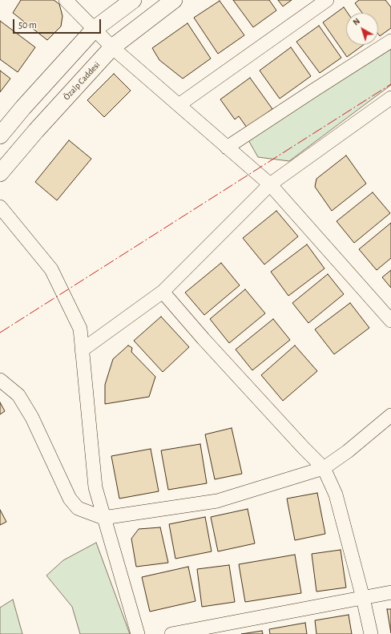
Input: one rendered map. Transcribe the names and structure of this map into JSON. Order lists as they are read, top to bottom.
{
  "streets": {
    "main road": ["Özalp Caddesi"]
  },
  "scale_bar": "50 m",
  "north": "top left"
}
